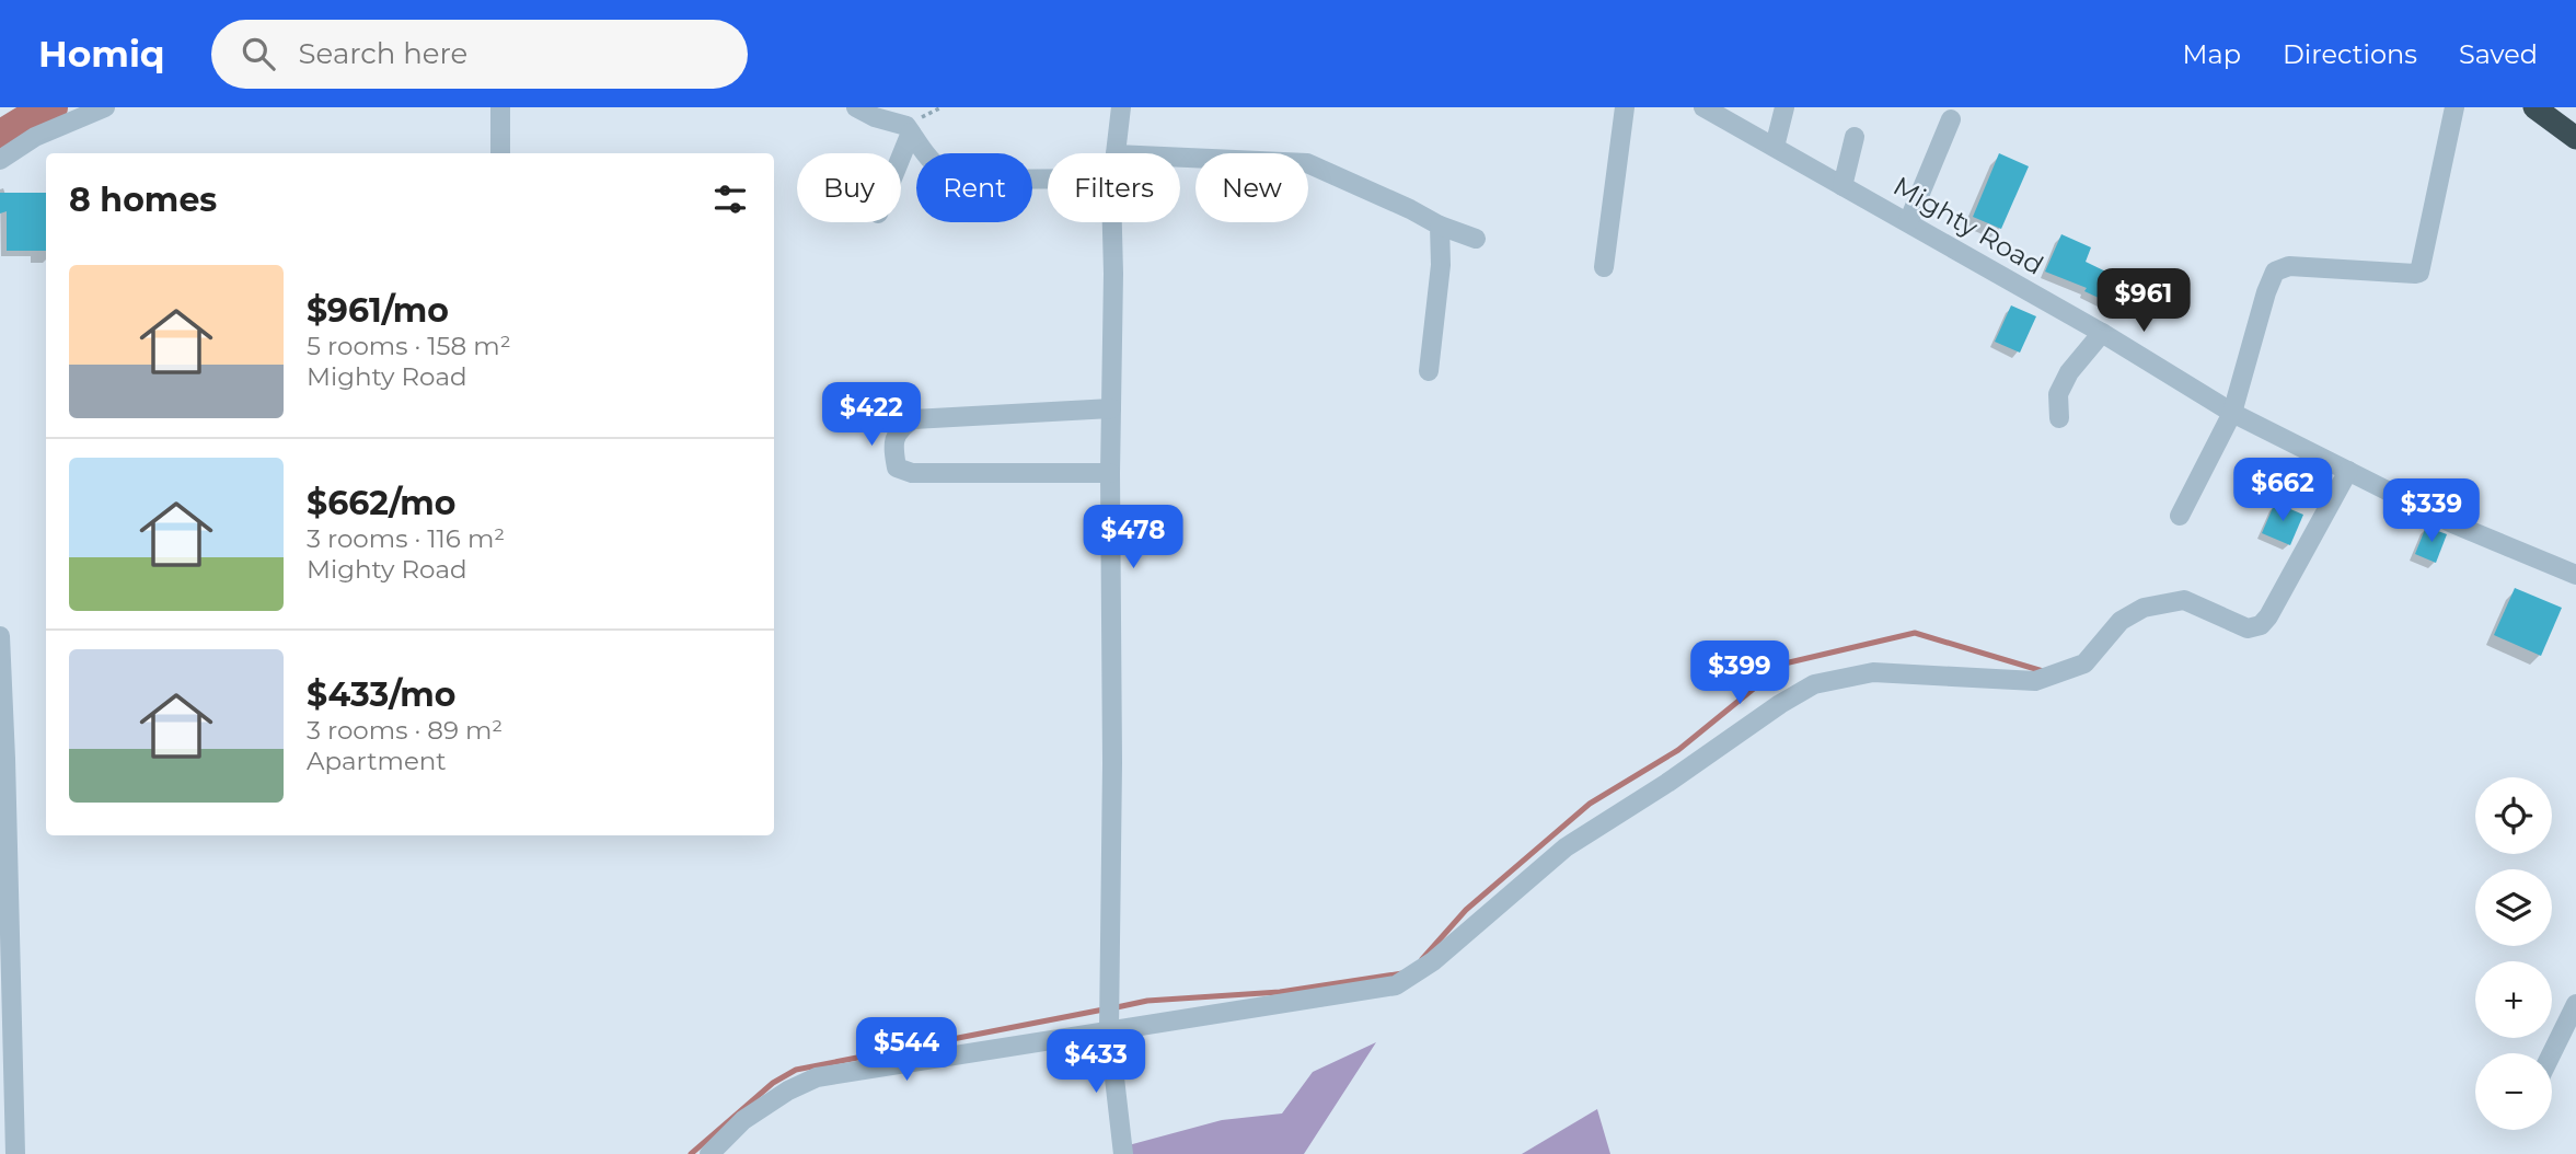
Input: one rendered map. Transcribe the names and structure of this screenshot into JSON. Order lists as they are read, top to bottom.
{
  "streets": {
    "street": ["Mighty Road"]
  },
  "page": {
    "header": "Homiq",
    "search": "Search here",
    "nav": ["Map", "Directions", "Saved"],
    "chip": [
      "Buy",
      "Rent",
      "Filters",
      "New"
    ],
    "heading": "8 homes",
    "list": [
      {
        "name": "$961/mo",
        "note": "5 rooms · 158 m² · Mighty Road"
      },
      {
        "name": "$662/mo",
        "note": "3 rooms · 116 m² · Mighty Road"
      },
      {
        "name": "$433/mo",
        "note": "3 rooms · 89 m² · Apartment"
      }
    ],
    "price": [
      "$961",
      "$422",
      "$662",
      "$339",
      "$478",
      "$399",
      "$544",
      "$433"
    ],
    "map_buttons": ["+", "−"]
  }
}
